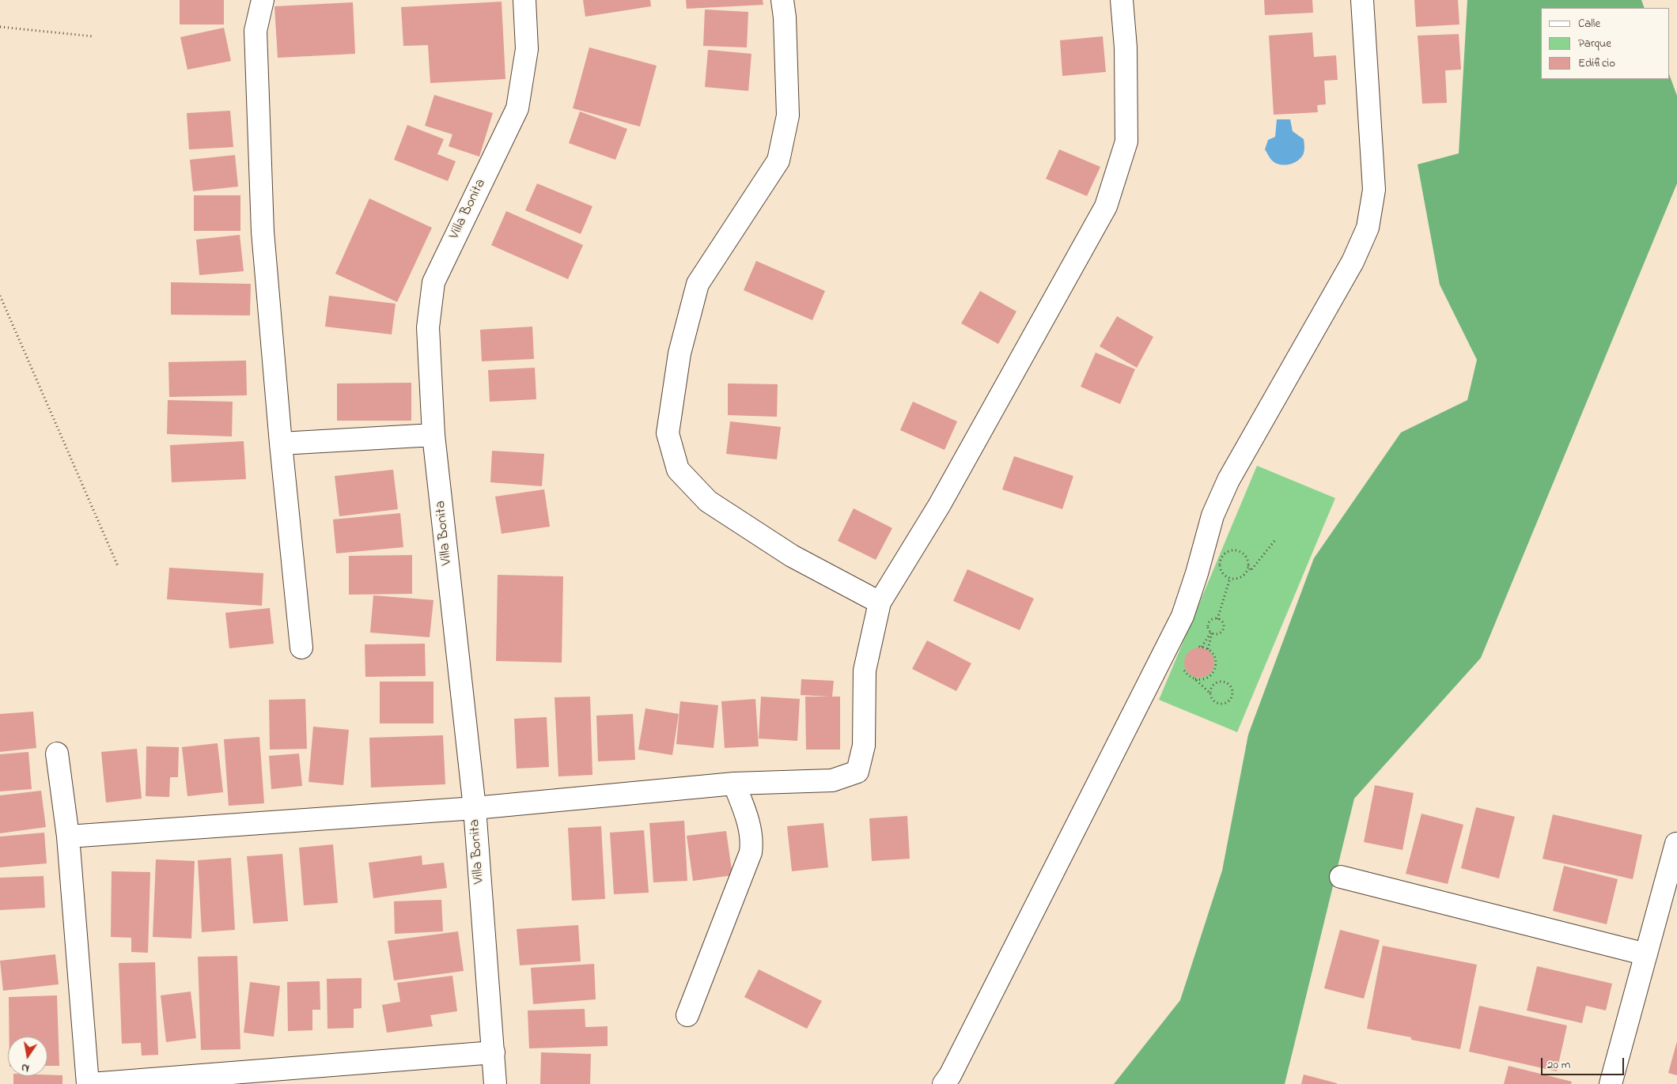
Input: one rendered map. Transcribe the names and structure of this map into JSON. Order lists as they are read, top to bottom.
{
  "streets": {
    "street": ["Villa Bonita"]
  },
  "legend": ["Calle", "Parque", "Edificio"],
  "scale_bar": "20 m",
  "north": "bottom"
}
